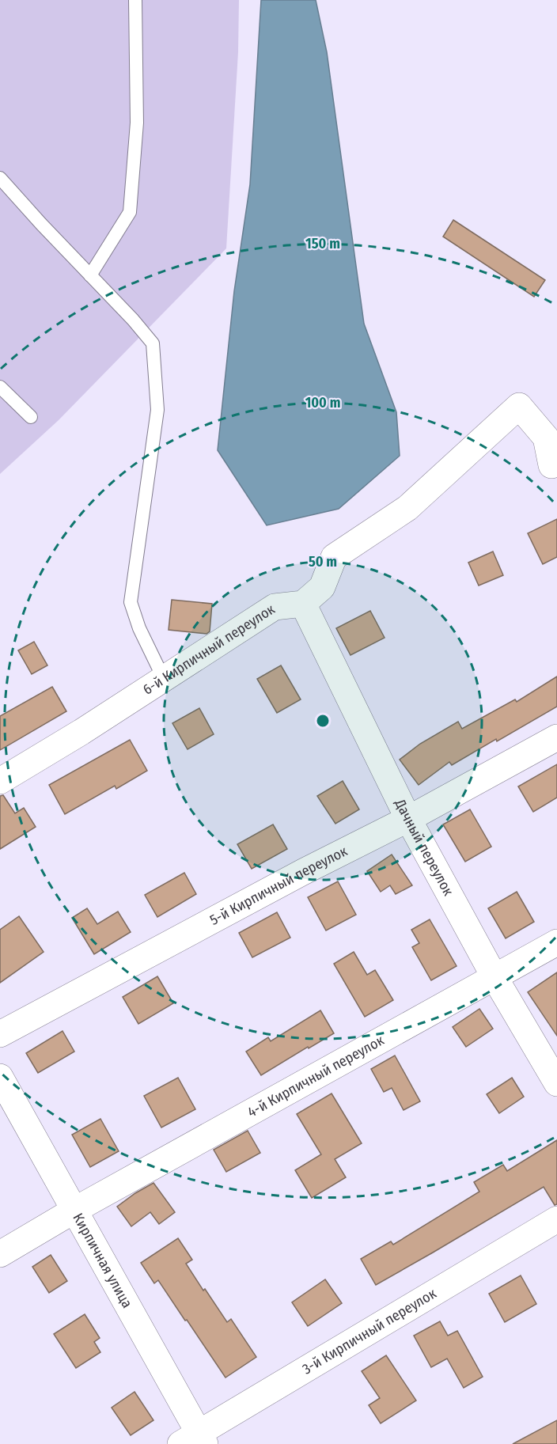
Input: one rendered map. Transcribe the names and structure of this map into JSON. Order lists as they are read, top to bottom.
{
  "streets": {
    "street": [
      "6-й Кирпичный переулок",
      "Дачный переулок",
      "5-й Кирпичный переулок",
      "4-й Кирпичный переулок",
      "Кирпичная улица",
      "3-й Кирпичный переулок"
    ]
  },
  "crossings": [
    ["6-й Кирпичный переулок", "Дачный переулок"],
    ["Дачный переулок", "5-й Кирпичный переулок"],
    ["Дачный переулок", "4-й Кирпичный переулок"],
    ["4-й Кирпичный переулок", "Кирпичная улица"],
    ["Кирпичная улица", "3-й Кирпичный переулок"]
  ],
  "rings": ["150 m", "100 m", "50 m"]
}
